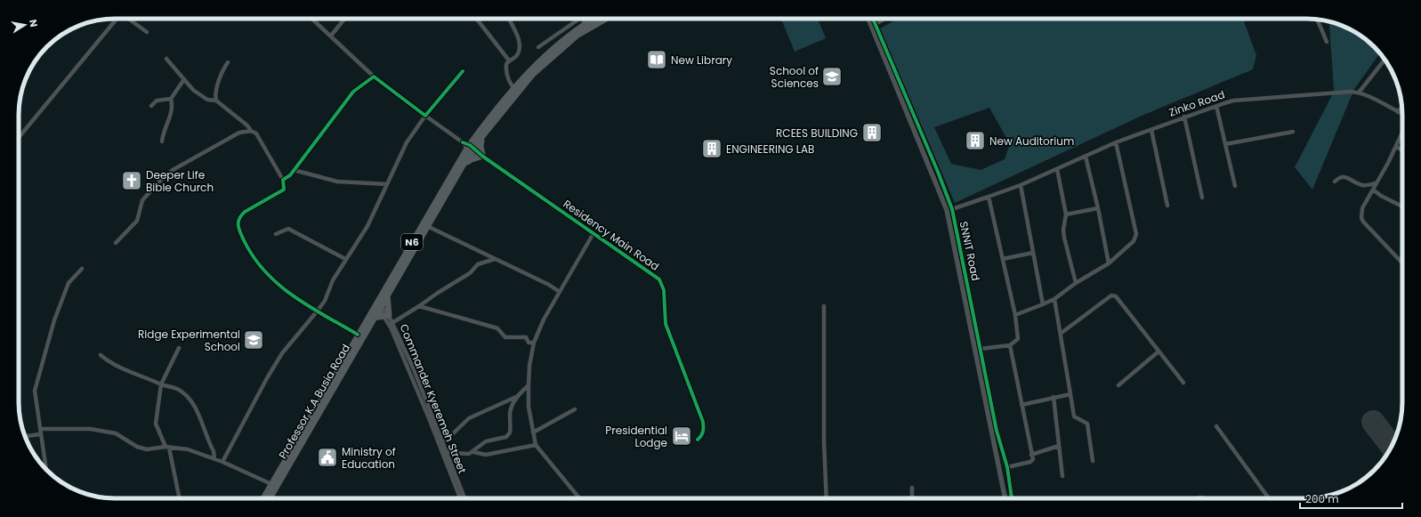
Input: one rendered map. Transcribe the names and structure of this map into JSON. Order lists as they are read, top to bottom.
{
  "streets": {
    "main road": ["N6", "Professor K.A Busia Road"],
    "street": [
      "Zinko Road",
      "Residency Main Road",
      "SNNIT Road",
      "Commander Kyeremeh Street"
    ]
  },
  "crossings": [
    ["Zinko Road", "SNNIT Road"],
    ["Residency Main Road", "Professor K.A Busia Road"],
    ["Commander Kyeremeh Street", "Professor K.A Busia Road"]
  ],
  "places": {
    "library": ["New Library"],
    "school or university": ["School of Sciences", "Ridge Experimental School"],
    "building": ["RCEES BUILDING", "New Auditorium", "ENGINEERING LAB"],
    "church": ["Deeper Life Bible Church"],
    "hotel": ["Presidential Lodge"],
    "public building": ["Ministry of Education"]
  },
  "scale_bar": "200 m",
  "north": "right"
}
